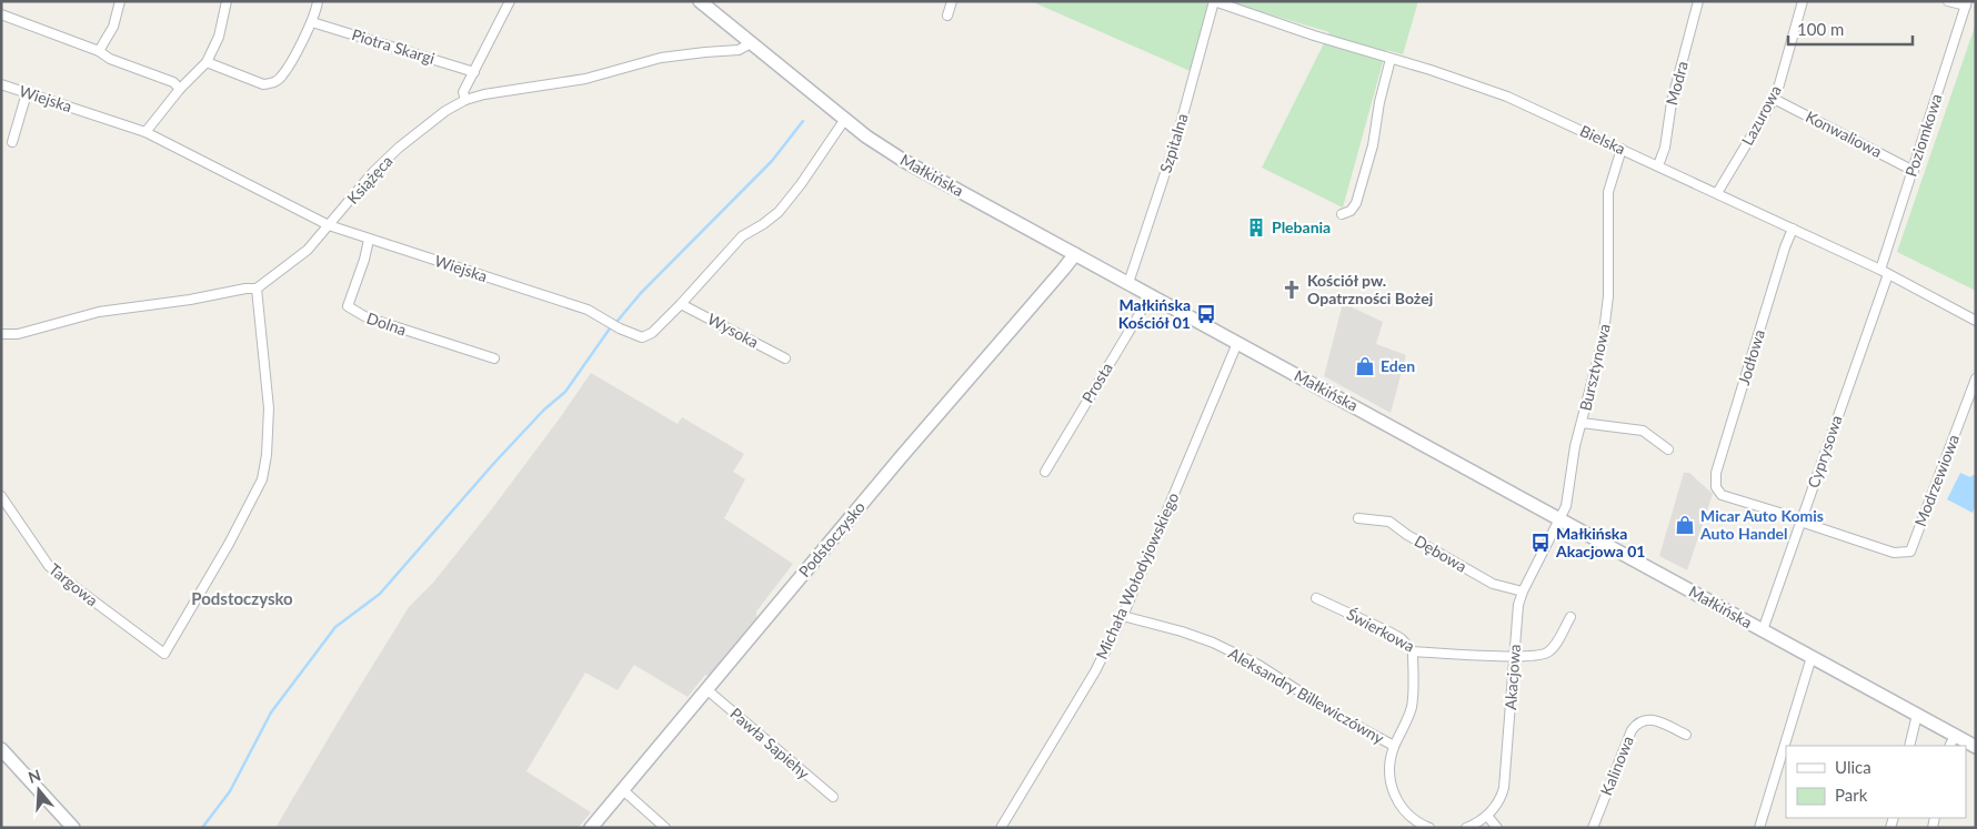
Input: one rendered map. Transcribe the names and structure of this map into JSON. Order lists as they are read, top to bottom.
{
  "streets": {
    "main road": ["Małkińska", "Podstoczysko"],
    "street": [
      "Piotra Skargi",
      "Modra",
      "Wiejska",
      "Lazurowa",
      "Konwaliowa",
      "Poziomkowa",
      "Bielska",
      "Szpitalna",
      "Książęca",
      "Dolna",
      "Wysoka",
      "Jodłowa",
      "Bursztynowa",
      "Prosta",
      "Cyprysowa",
      "Modrzewiowa",
      "Dębowa",
      "Michała Wołodyjowskiego",
      "Targowa",
      "Świerkowa",
      "Akacjowa",
      "Aleksandry Billewiczówny",
      "Pawła Sapiehy",
      "Kalinowa"
    ]
  },
  "crossings": [
    ["Modra", "Bielska"],
    ["Wiejska", "Małkińska"],
    ["Wiejska", "Książęca"],
    ["Wiejska", "Dolna"],
    ["Wiejska", "Wysoka"],
    ["Lazurowa", "Konwaliowa"],
    ["Lazurowa", "Bielska"],
    ["Konwaliowa", "Poziomkowa"],
    ["Poziomkowa", "Bielska"],
    ["Poziomkowa", "Cyprysowa"],
    ["Bielska", "Szpitalna"],
    ["Bielska", "Jodłowa"],
    ["Bielska", "Bursztynowa"],
    ["Bielska", "Cyprysowa"],
    ["Szpitalna", "Małkińska"],
    ["Małkińska", "Książęca"],
    ["Małkińska", "Bursztynowa"],
    ["Małkińska", "Prosta"],
    ["Małkińska", "Cyprysowa"],
    ["Małkińska", "Podstoczysko"],
    ["Małkińska", "Michała Wołodyjowskiego"],
    ["Małkińska", "Akacjowa"],
    ["Książęca", "Targowa"],
    ["Jodłowa", "Cyprysowa"],
    ["Jodłowa", "Modrzewiowa"],
    ["Bursztynowa", "Akacjowa"],
    ["Cyprysowa", "Modrzewiowa"],
    ["Podstoczysko", "Pawła Sapiehy"],
    ["Dębowa", "Akacjowa"],
    ["Michała Wołodyjowskiego", "Aleksandry Billewiczówny"],
    ["Świerkowa", "Akacjowa"]
  ],
  "districts": ["Podstoczysko"],
  "places": {
    "building": ["Plebania"],
    "church": ["Kościół pw. Opatrzności Bożej"],
    "bus stop": ["Małkińska Kościół 01", "Małkińska Akacjowa 01"],
    "shop": ["Eden", "Micar Auto Komis Auto Handel"]
  },
  "legend": ["Ulica", "Park"],
  "scale_bar": "100 m",
  "north": "top"
}
